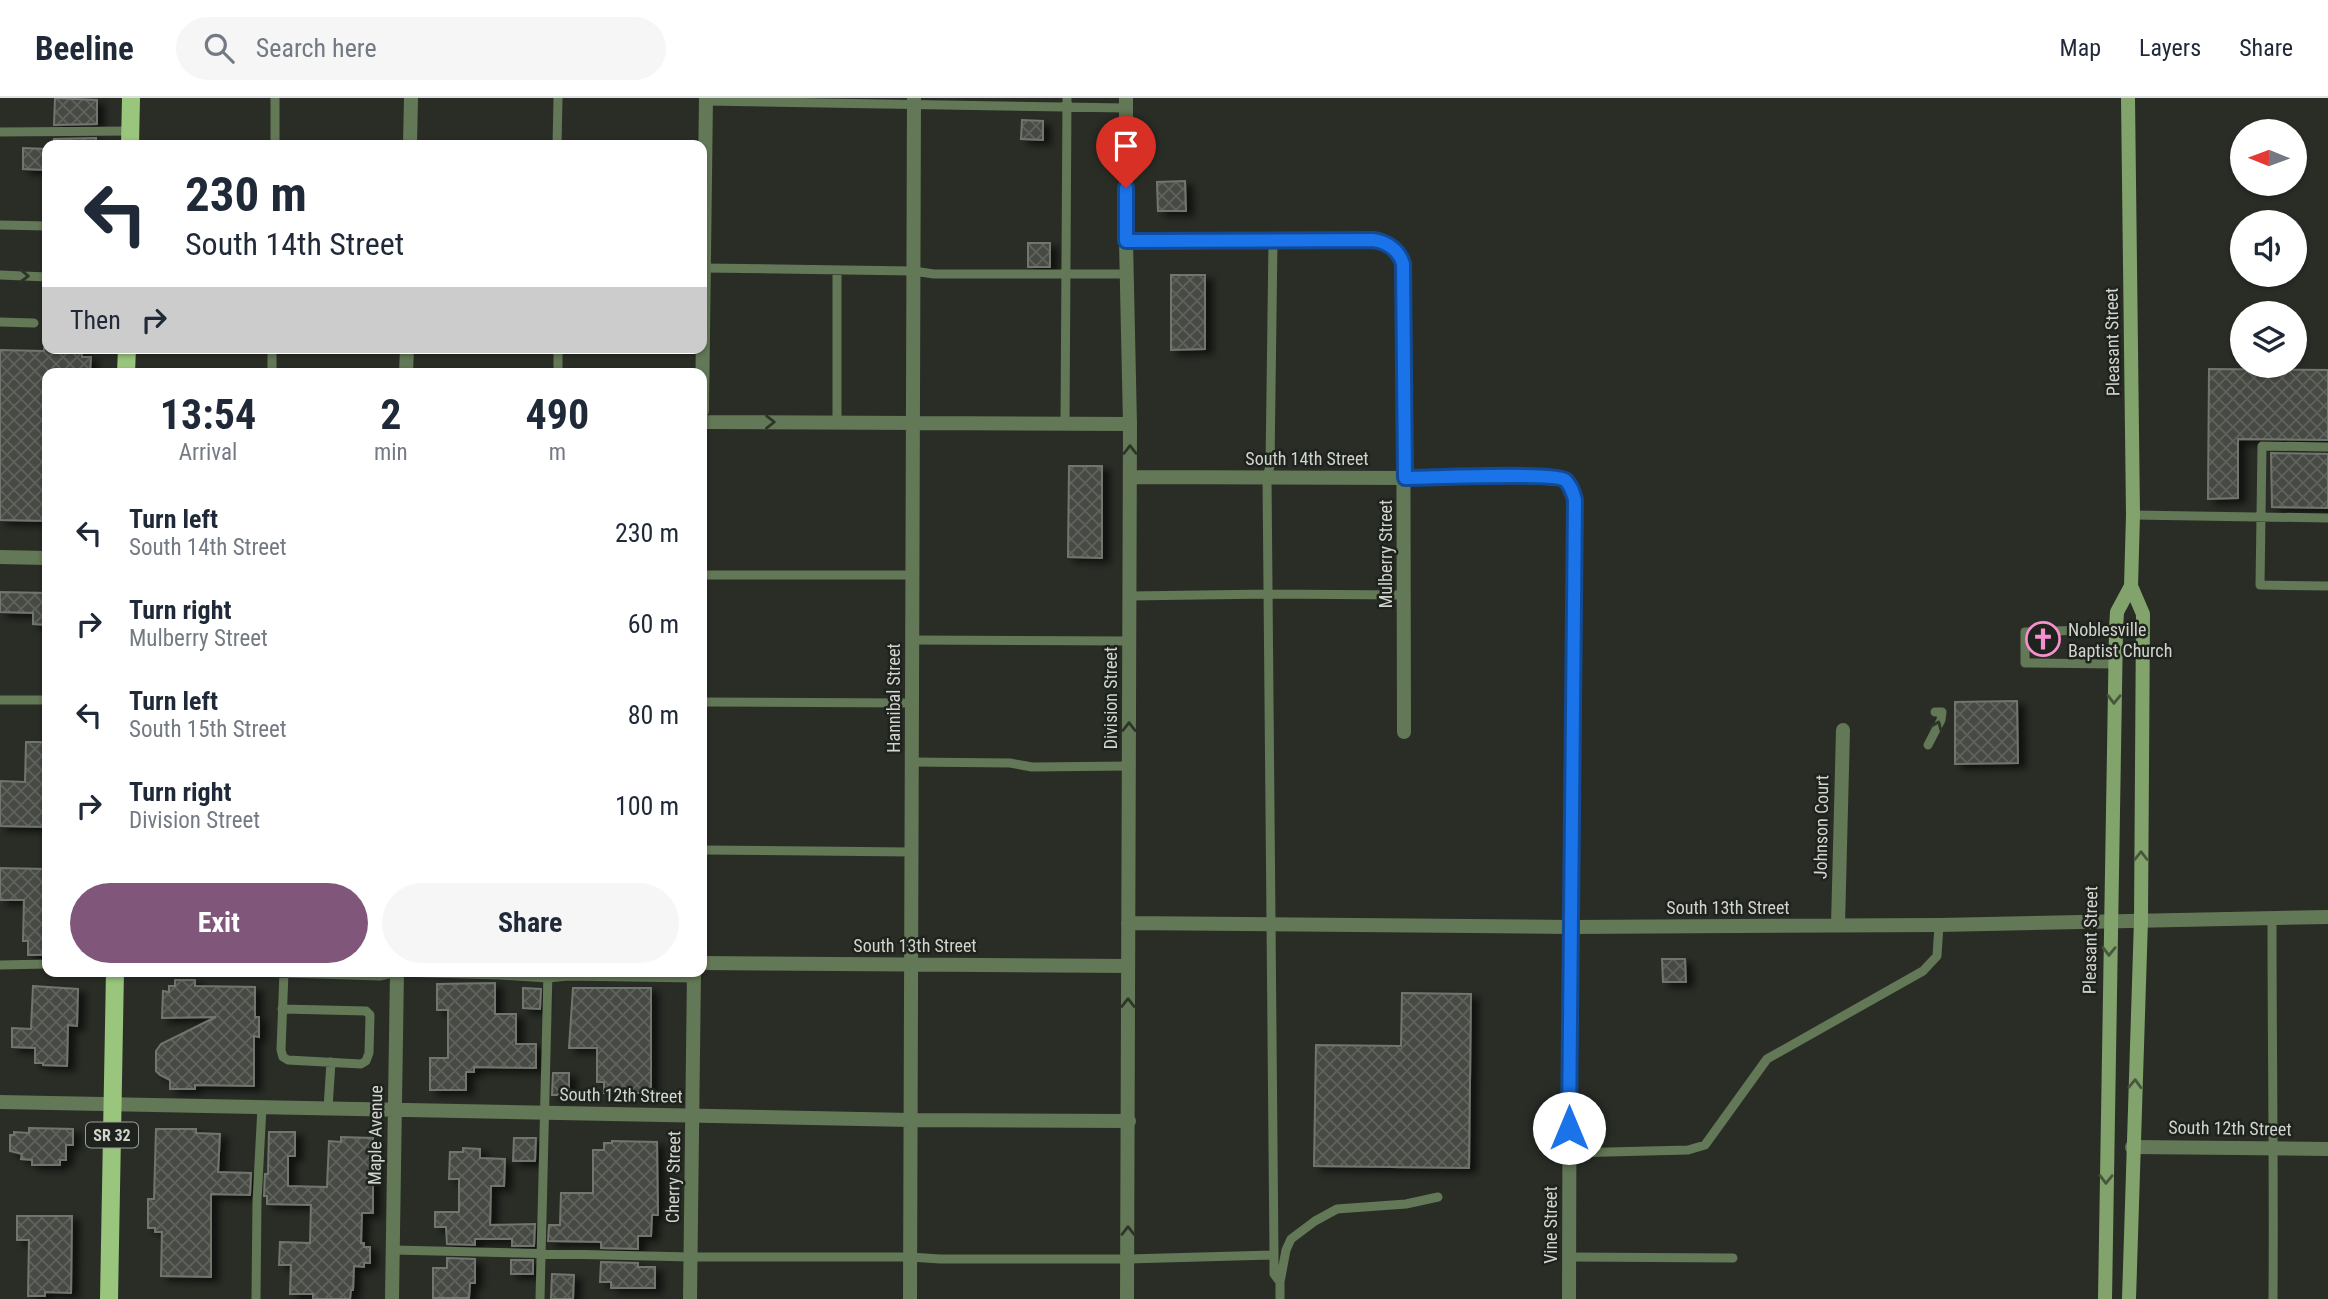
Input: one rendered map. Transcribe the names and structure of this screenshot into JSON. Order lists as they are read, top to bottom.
{
  "streets": {
    "main road": ["SR 32"],
    "street": [
      "Pleasant Street",
      "South 14th Street",
      "Mulberry Street",
      "Hannibal Street",
      "Division Street",
      "Johnson Court",
      "South 13th Street",
      "South 12th Street",
      "Maple Avenue",
      "Cherry Street",
      "Vine Street"
    ]
  },
  "crossings": [
    ["Pleasant Street", "South 13th Street"],
    ["Pleasant Street", "South 12th Street"],
    ["South 14th Street", "Mulberry Street"],
    ["South 14th Street", "Division Street"],
    ["South 14th Street", "Vine Street"],
    ["Hannibal Street", "South 13th Street"],
    ["Hannibal Street", "South 12th Street"],
    ["Division Street", "South 13th Street"],
    ["Division Street", "South 12th Street"],
    ["Johnson Court", "South 13th Street"],
    ["South 13th Street", "Vine Street"],
    ["South 12th Street", "SR 32"],
    ["South 12th Street", "Maple Avenue"],
    ["South 12th Street", "Cherry Street"]
  ],
  "one_way": ["Division Street"],
  "places": {
    "church": ["Noblesville Baptist Church"]
  },
  "north": "left",
  "page": {
    "header": "Beeline",
    "search": "Search here",
    "nav": ["Map", "Layers", "Share"],
    "turn": ["230 m", "South 14th Street"],
    "then": "Then",
    "eta": [
      "13:54",
      "Arrival",
      "2",
      "min",
      "490",
      "m"
    ],
    "list": [
      {
        "name": "Turn left",
        "note": "South 14th Street",
        "value": "230 m"
      },
      {
        "name": "Turn right",
        "note": "Mulberry Street",
        "value": "60 m"
      },
      {
        "name": "Turn left",
        "note": "South 15th Street",
        "value": "80 m"
      },
      {
        "name": "Turn right",
        "note": "Division Street",
        "value": "100 m"
      }
    ],
    "buttons": ["Exit", "Share"]
  }
}
